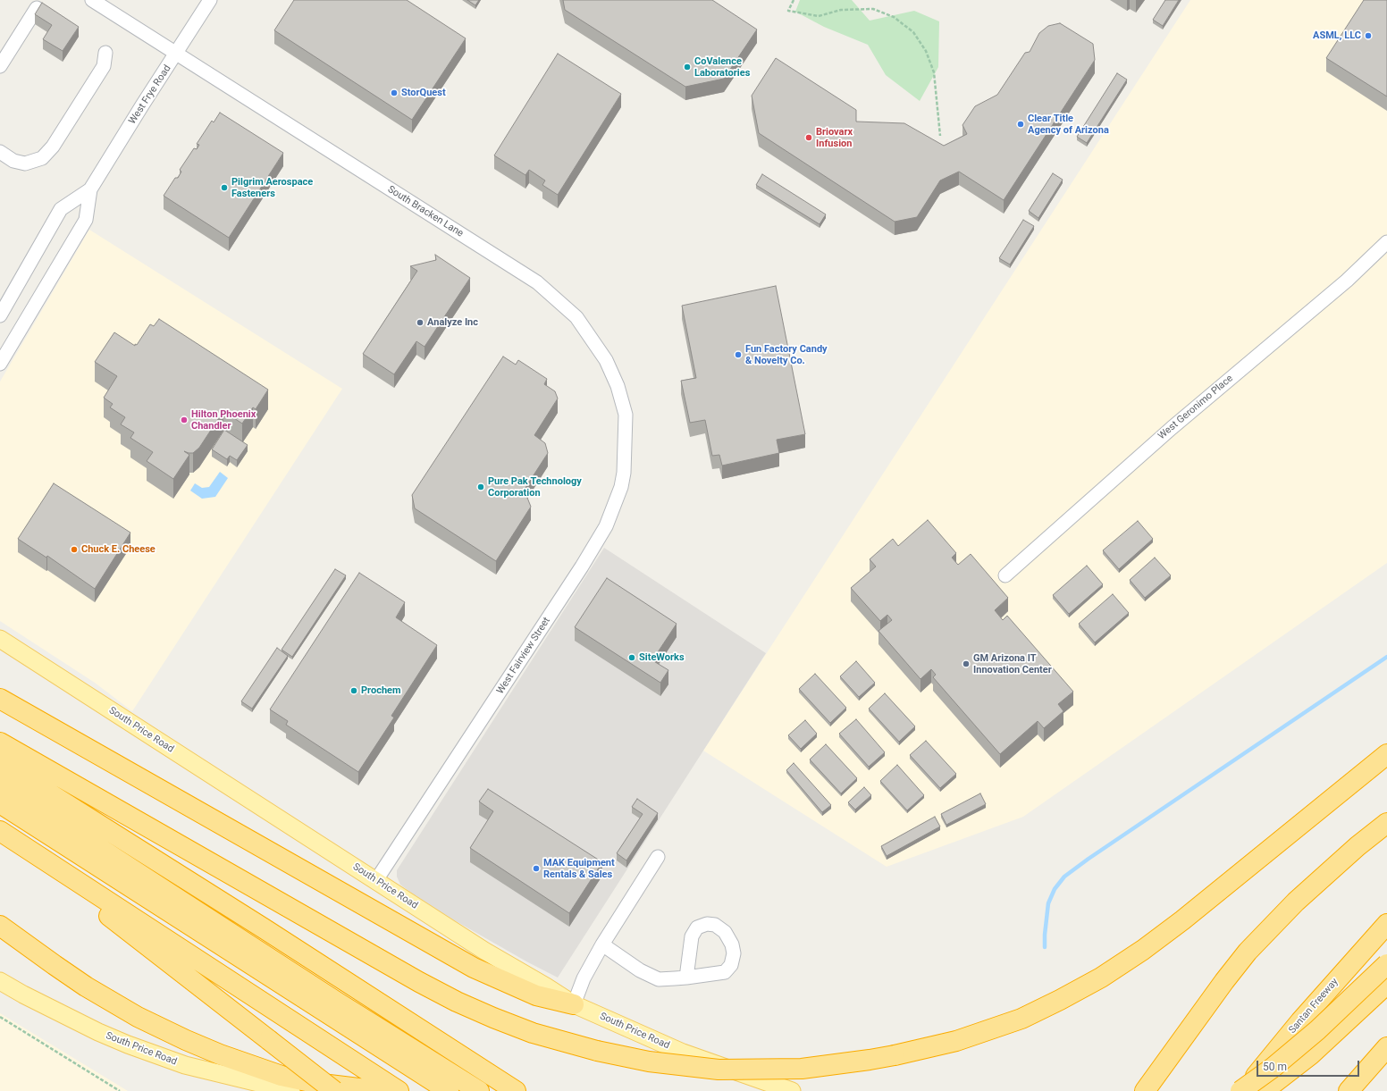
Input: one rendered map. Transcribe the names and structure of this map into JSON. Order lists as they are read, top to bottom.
{
  "streets": {
    "highway": ["Santan Freeway"],
    "main road": ["South Price Road"],
    "street": [
      "West Frye Road",
      "South Bracken Lane",
      "West Geronimo Place",
      "West Fairview Street"
    ]
  },
  "crossings": [
    ["West Frye Road", "South Bracken Lane"],
    ["South Bracken Lane", "West Fairview Street"],
    ["West Fairview Street", "South Price Road"]
  ],
  "places": [
    "ASML, LLC",
    "CoValence Laboratories",
    "StorQuest",
    "Clear Title Agency of Arizona",
    "Briovarx Infusion",
    "Pilgrim Aerospace Fasteners",
    "Analyze Inc",
    "Fun Factory Candy & Novelty Co.",
    "Hilton Phoenix Chandler",
    "Pure Pak Technology Corporation",
    "Chuck E. Cheese",
    "SiteWorks",
    "GM Arizona IT Innovation Center",
    "Prochem",
    "MAK Equipment Rentals & Sales"
  ],
  "scale_bar": "50 m"
}
